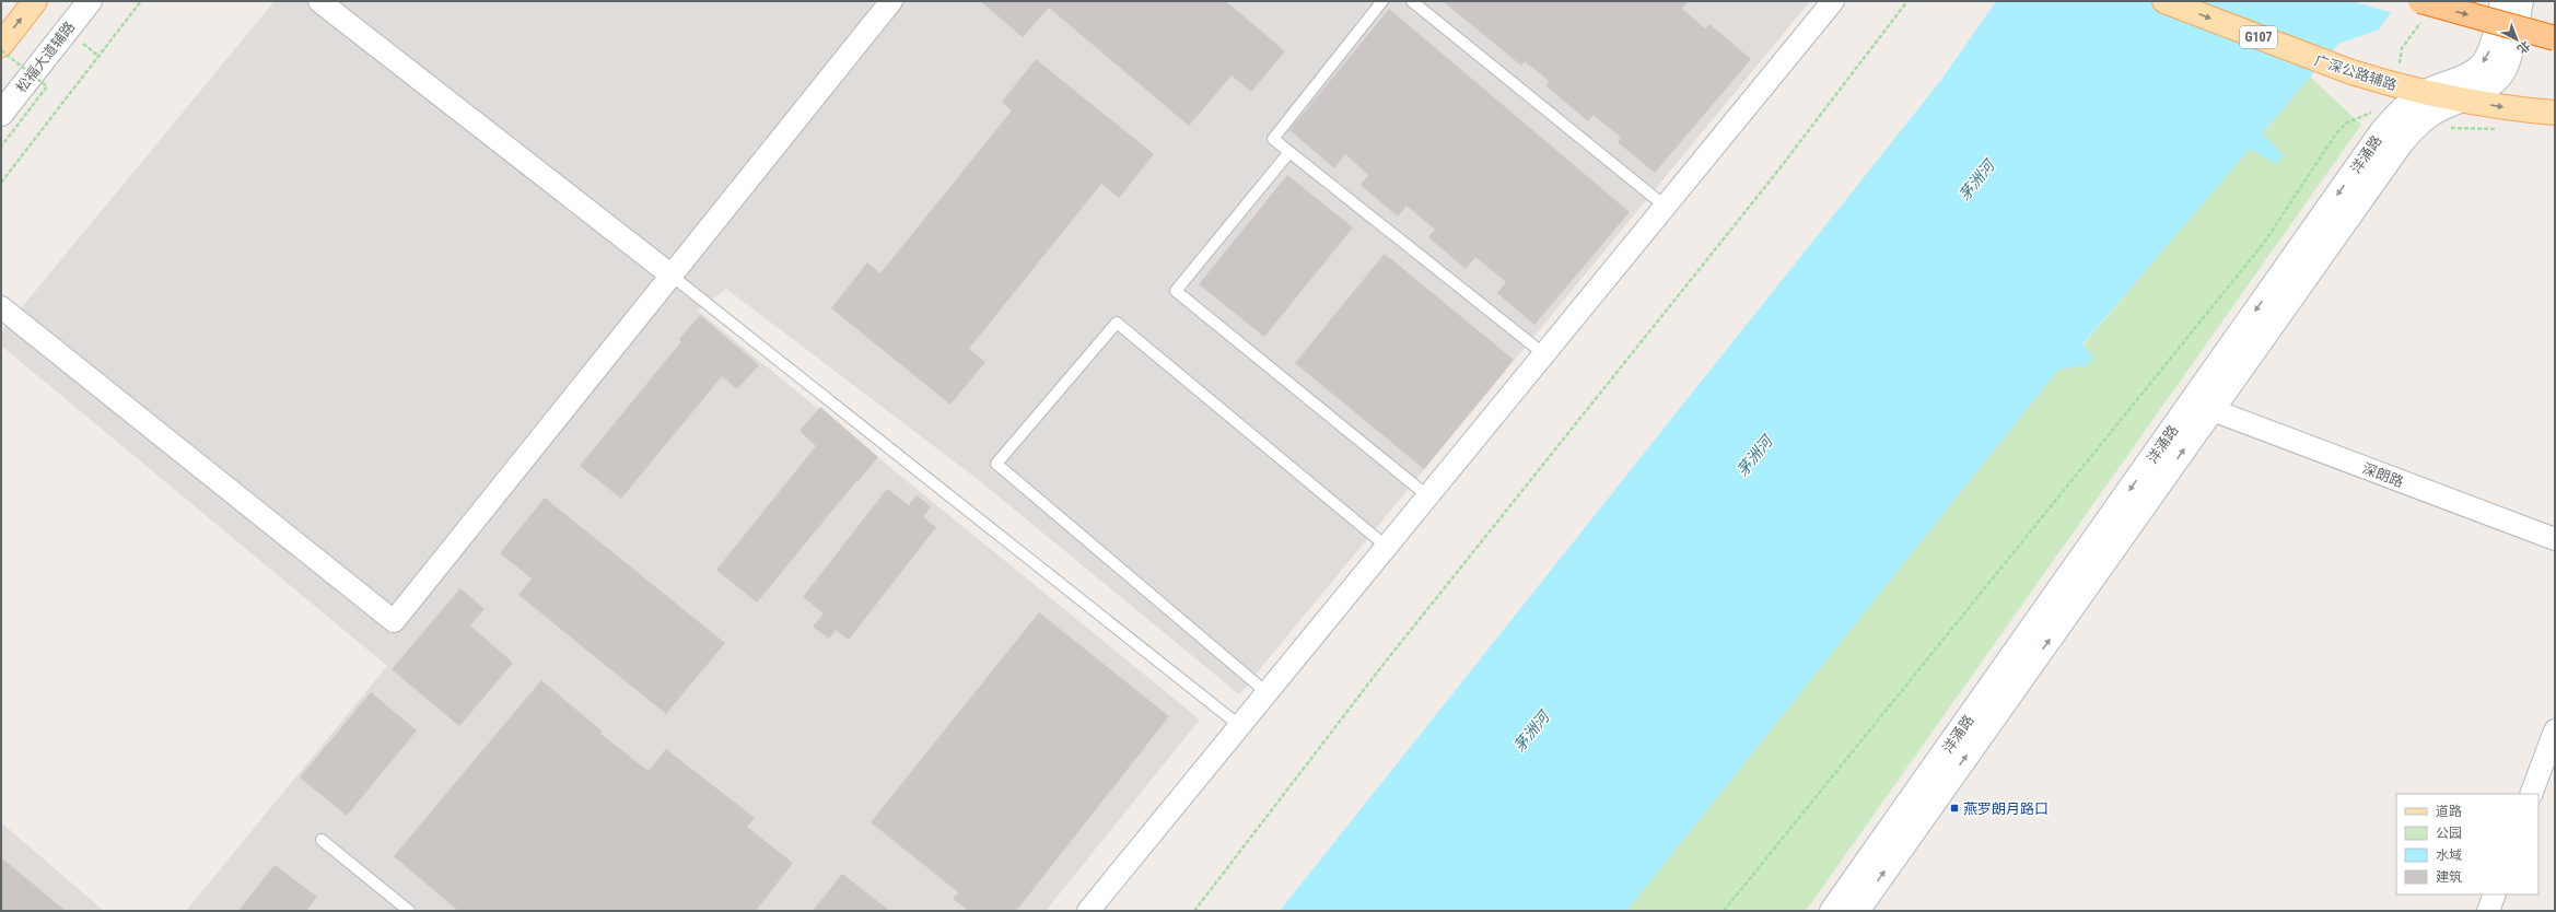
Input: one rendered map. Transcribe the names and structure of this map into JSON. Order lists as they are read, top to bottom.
{
  "streets": {
    "main road": ["G107", "广深公路辅路"],
    "street": ["松福大道辅路", "洋涌路", "深朗路"]
  },
  "crossings": [
    ["广深公路辅路", "洋涌路"],
    ["洋涌路", "深朗路"]
  ],
  "one_way": ["广深公路辅路"],
  "water": ["茅洲河"],
  "places": {
    "transit": ["燕罗朗月路口"]
  },
  "legend": [
    "道路",
    "公园",
    "水域",
    "建筑"
  ],
  "north": "bottom right"
}
